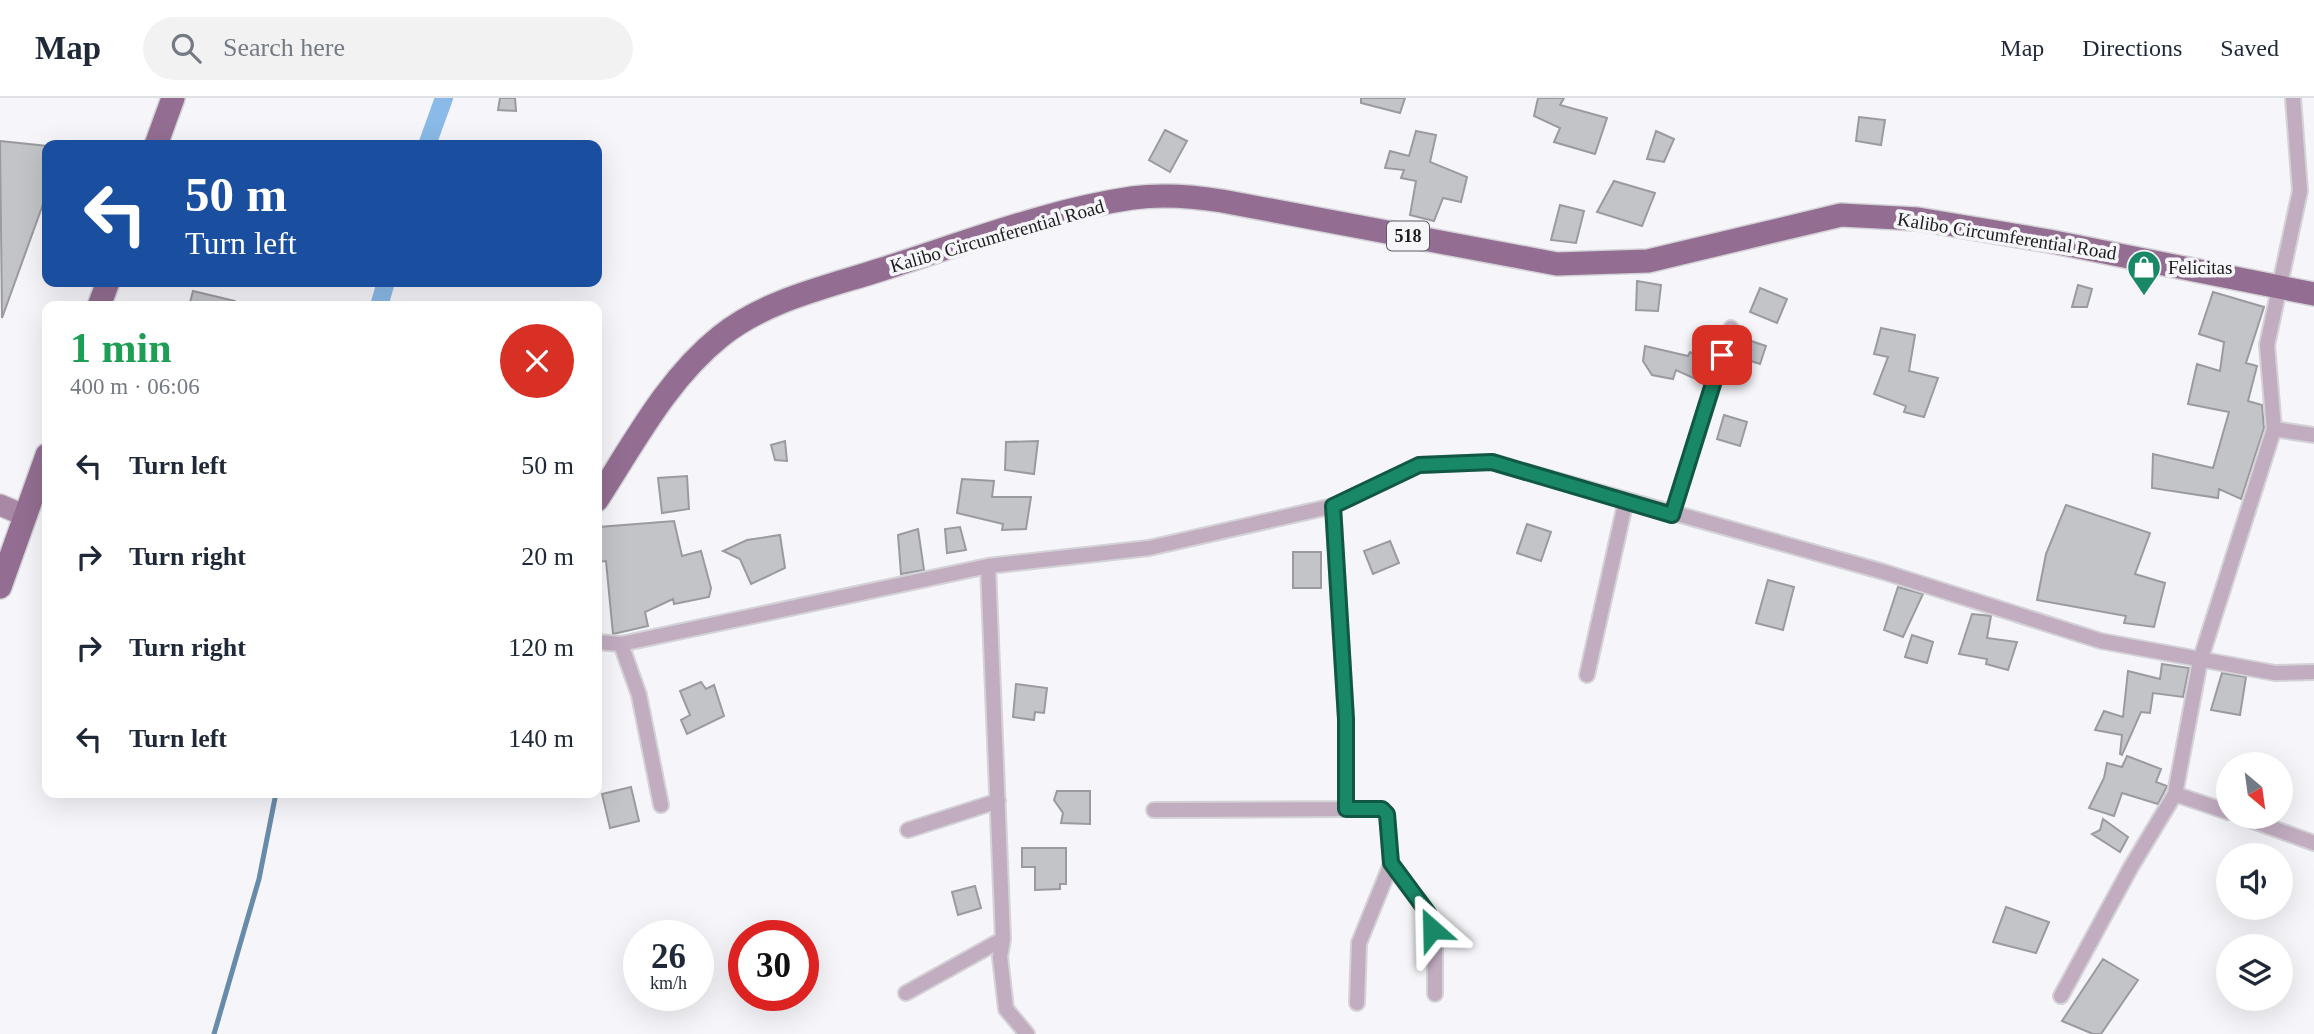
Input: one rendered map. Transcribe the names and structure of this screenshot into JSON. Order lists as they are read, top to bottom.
{
  "streets": {
    "main road": ["Kalibo Circumferential Road", "518"]
  },
  "places": {
    "shop": ["Felicitas"]
  },
  "north": "bottom right",
  "page": {
    "header": "Map",
    "search": "Search here",
    "nav": ["Map", "Directions", "Saved"],
    "turn": ["50 m", "Turn left"],
    "heading": ["1 min", "400 m · 06:06"],
    "list": [
      {
        "name": "Turn left",
        "value": "50 m"
      },
      {
        "name": "Turn right",
        "value": "20 m"
      },
      {
        "name": "Turn right",
        "value": "120 m"
      },
      {
        "name": "Turn left",
        "value": "140 m"
      }
    ],
    "speed": "26 km/h",
    "limit": "30"
  }
}
